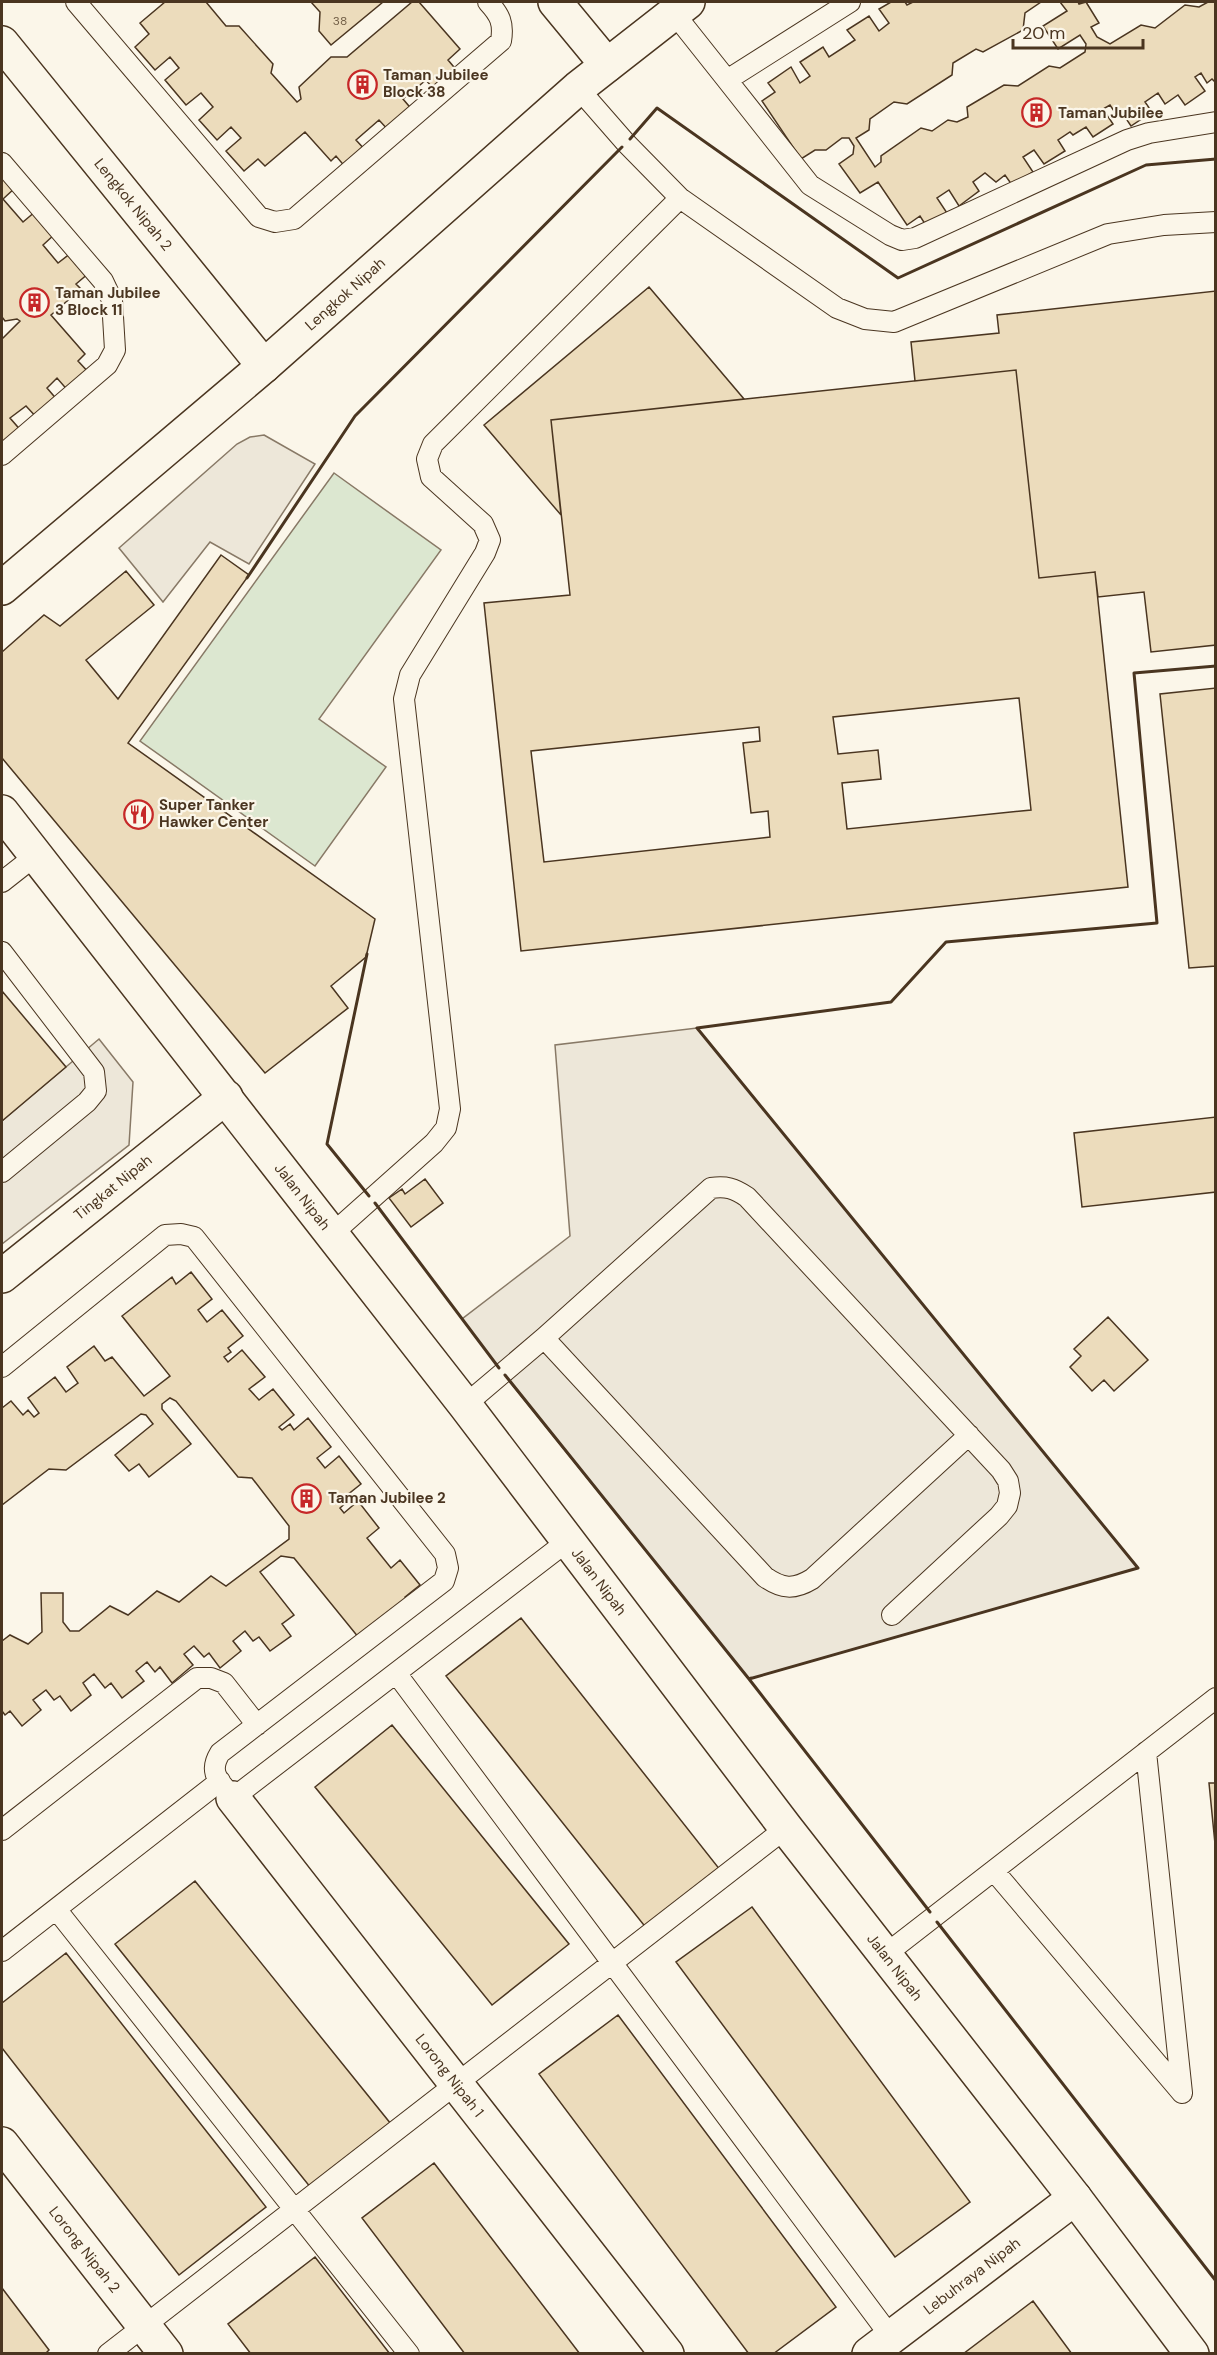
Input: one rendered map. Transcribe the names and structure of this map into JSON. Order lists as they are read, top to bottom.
{
  "streets": {
    "street": [
      "Lengkok Nipah 2",
      "Lengkok Nipah",
      "Tingkat Nipah",
      "Jalan Nipah",
      "Lorong Nipah 1",
      "Lorong Nipah 2",
      "Lebuhraya Nipah"
    ]
  },
  "crossings": [
    ["Lengkok Nipah 2", "Lengkok Nipah"],
    ["Tingkat Nipah", "Jalan Nipah"],
    ["Jalan Nipah", "Lebuhraya Nipah"]
  ],
  "places": {
    "building": [
      "Taman Jubilee Block 38",
      "Taman Jubilee",
      "Taman Jubilee 3 Block 11",
      "Taman Jubilee 2"
    ],
    "restaurant": ["Super Tanker Hawker Center"]
  },
  "house_numbers": ["38"],
  "scale_bar": "20 m"
}
